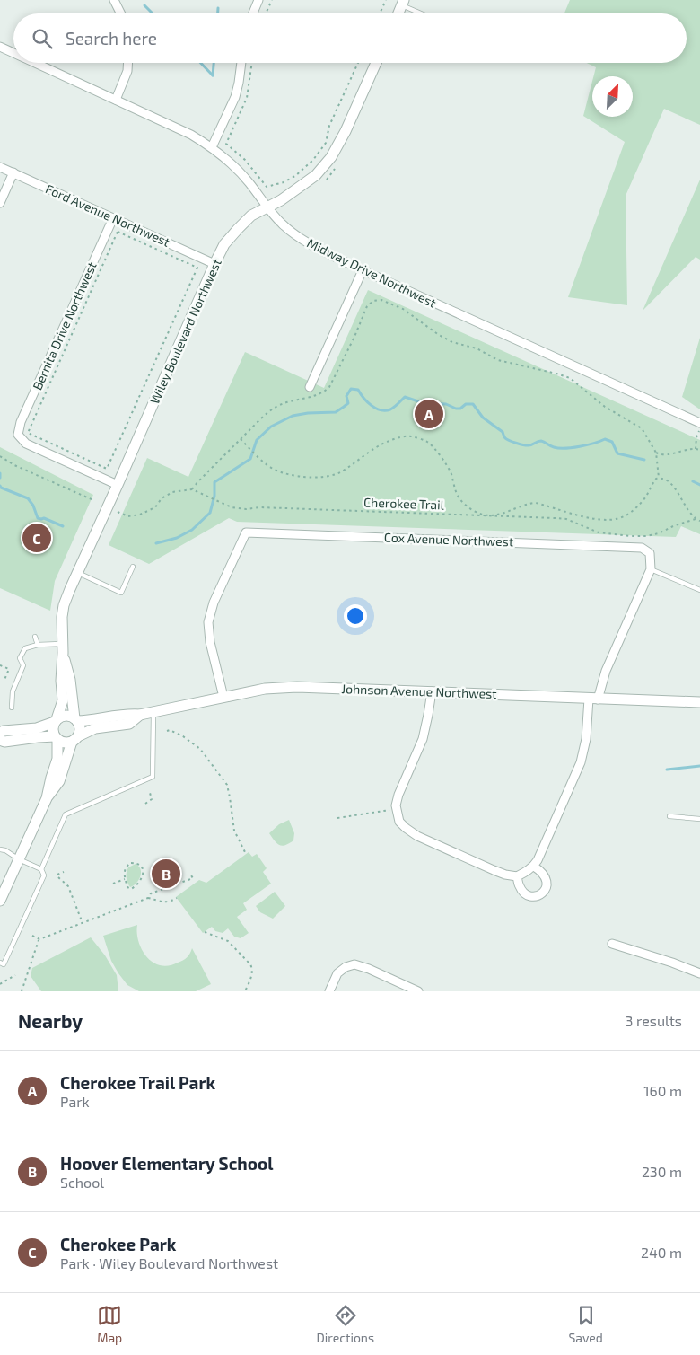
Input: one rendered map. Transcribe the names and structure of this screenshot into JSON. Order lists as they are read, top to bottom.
{
  "streets": {
    "street": [
      "Ford Avenue Northwest",
      "Midway Drive Northwest",
      "Bernita Drive Northwest",
      "Wiley Boulevard Northwest",
      "Cox Avenue Northwest",
      "Johnson Avenue Northwest"
    ],
    "path": ["Cherokee Trail"]
  },
  "crossings": [
    ["Ford Avenue Northwest", "Bernita Drive Northwest"],
    ["Ford Avenue Northwest", "Wiley Boulevard Northwest"],
    ["Midway Drive Northwest", "Wiley Boulevard Northwest"],
    ["Bernita Drive Northwest", "Wiley Boulevard Northwest"],
    ["Wiley Boulevard Northwest", "Johnson Avenue Northwest"],
    ["Cox Avenue Northwest", "Johnson Avenue Northwest"]
  ],
  "north": "top right",
  "page": {
    "search": "Search here",
    "pins": ["A", "C", "B"],
    "heading": ["Nearby", "3 results"],
    "list": [
      {
        "mark": "A",
        "name": "Cherokee Trail Park",
        "note": "Park",
        "value": "160 m"
      },
      {
        "mark": "B",
        "name": "Hoover Elementary School",
        "note": "School",
        "value": "230 m"
      },
      {
        "mark": "C",
        "name": "Cherokee Park",
        "note": "Park · Wiley Boulevard Northwest",
        "value": "240 m"
      }
    ],
    "nav": ["Map", "Directions", "Saved"]
  }
}
